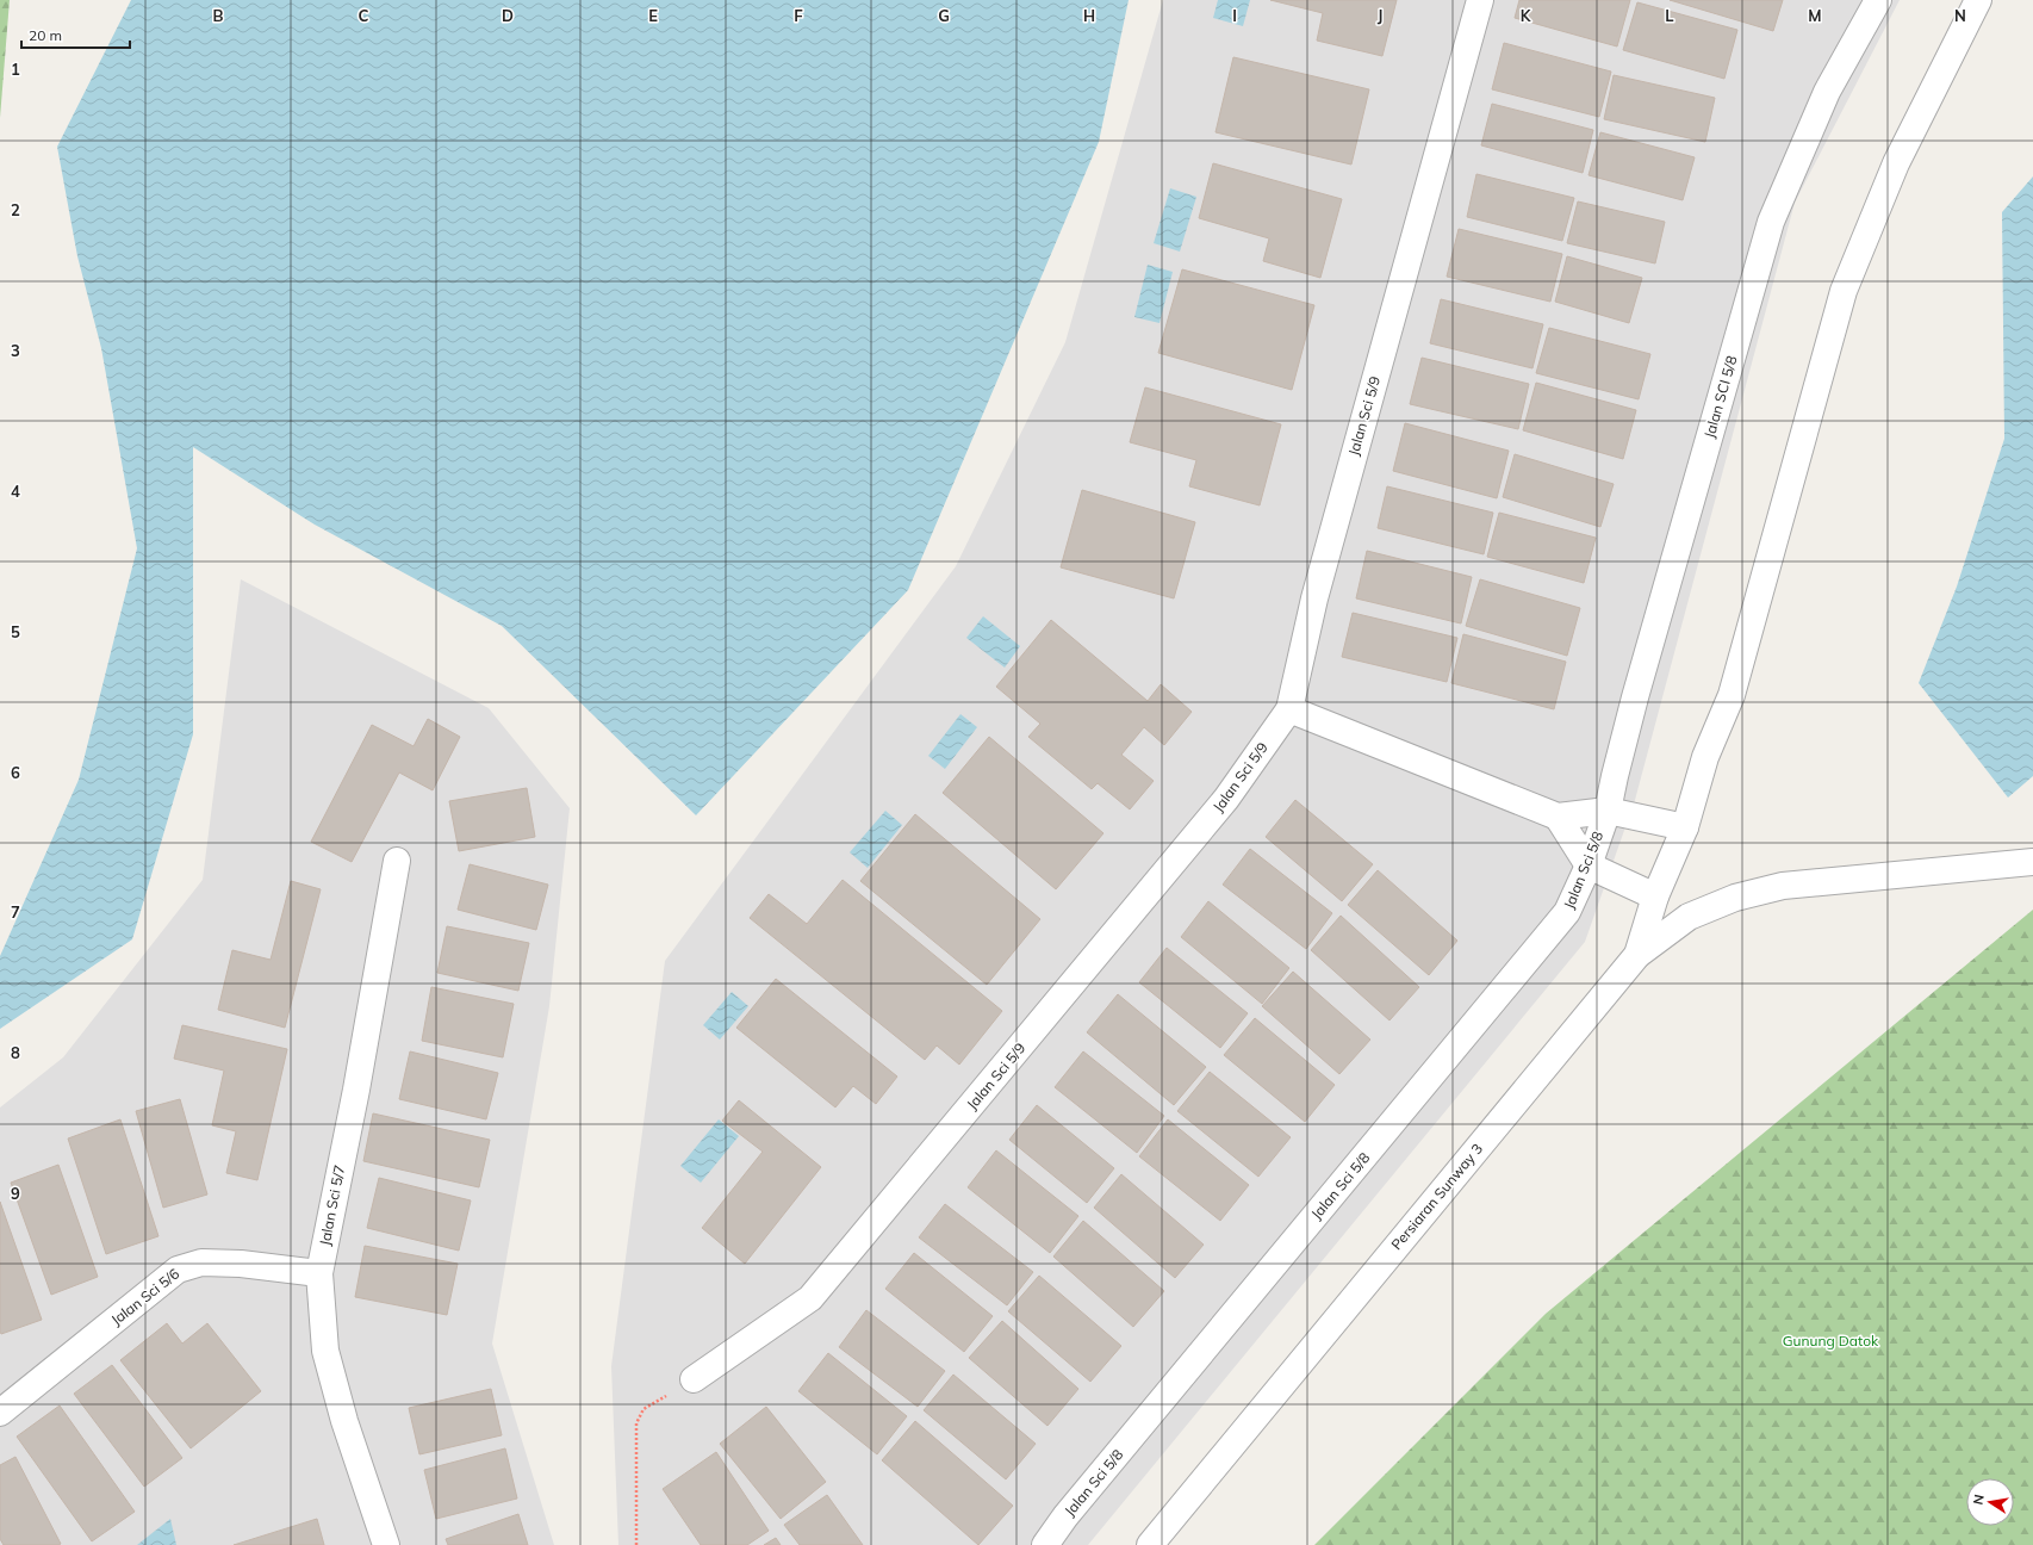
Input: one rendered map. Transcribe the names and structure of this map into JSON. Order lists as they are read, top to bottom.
{
  "streets": {
    "street": [
      "Jalan SCI 5/8",
      "Jalan Sci 5/9",
      "Jalan Sci 5/8",
      "Persiaran Sunway 3",
      "Jalan Sci 5/7",
      "Jalan Sci 5/6"
    ]
  },
  "crossings": [
    ["Jalan SCI 5/8", "Jalan Sci 5/8"],
    ["Jalan Sci 5/7", "Jalan Sci 5/6"]
  ],
  "parks": ["Gunung Datok"],
  "scale_bar": "20 m",
  "north": "left",
  "grid": {
    "columns": [
      "B",
      "C",
      "D",
      "E",
      "F",
      "G",
      "H",
      "I",
      "J",
      "K",
      "L",
      "M",
      "N"
    ],
    "rows": [
      "1",
      "2",
      "3",
      "4",
      "5",
      "6",
      "7",
      "8",
      "9"
    ]
  }
}
